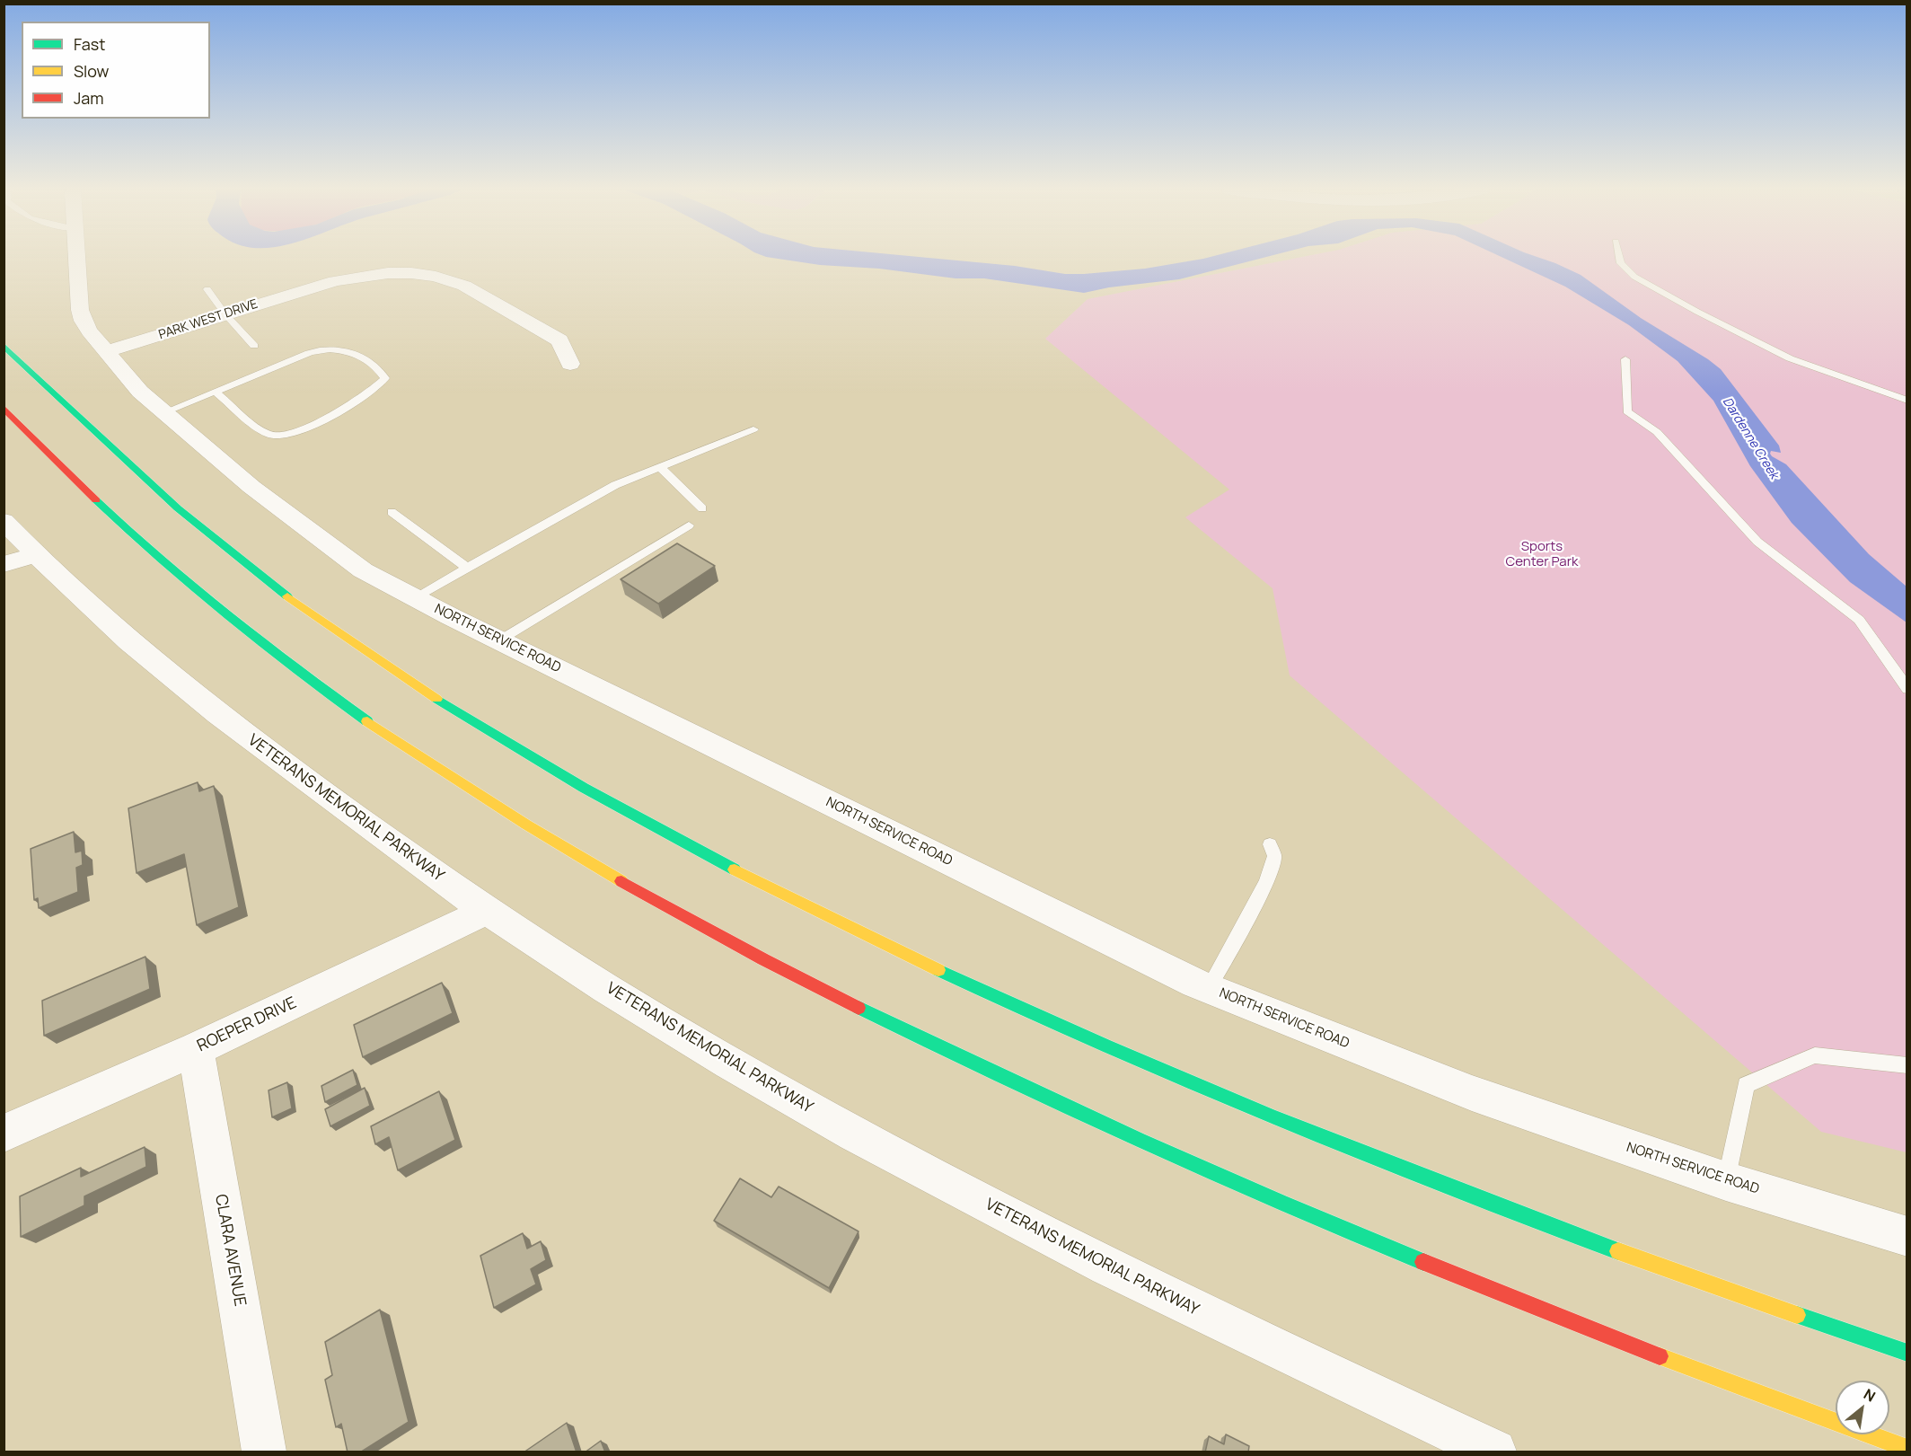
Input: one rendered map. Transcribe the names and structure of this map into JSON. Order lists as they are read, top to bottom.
{
  "streets": {
    "street": [
      "PARK WEST DRIVE",
      "NORTH SERVICE ROAD",
      "VETERANS MEMORIAL PARKWAY",
      "ROEPER DRIVE",
      "CLARA AVENUE"
    ]
  },
  "crossings": [
    ["PARK WEST DRIVE", "NORTH SERVICE ROAD"],
    ["VETERANS MEMORIAL PARKWAY", "ROEPER DRIVE"],
    ["ROEPER DRIVE", "CLARA AVENUE"]
  ],
  "water": ["Dardenne Creek"],
  "parks": ["Sports Center Park"],
  "legend": ["Fast", "Slow", "Jam"],
  "north": "top right"
}
